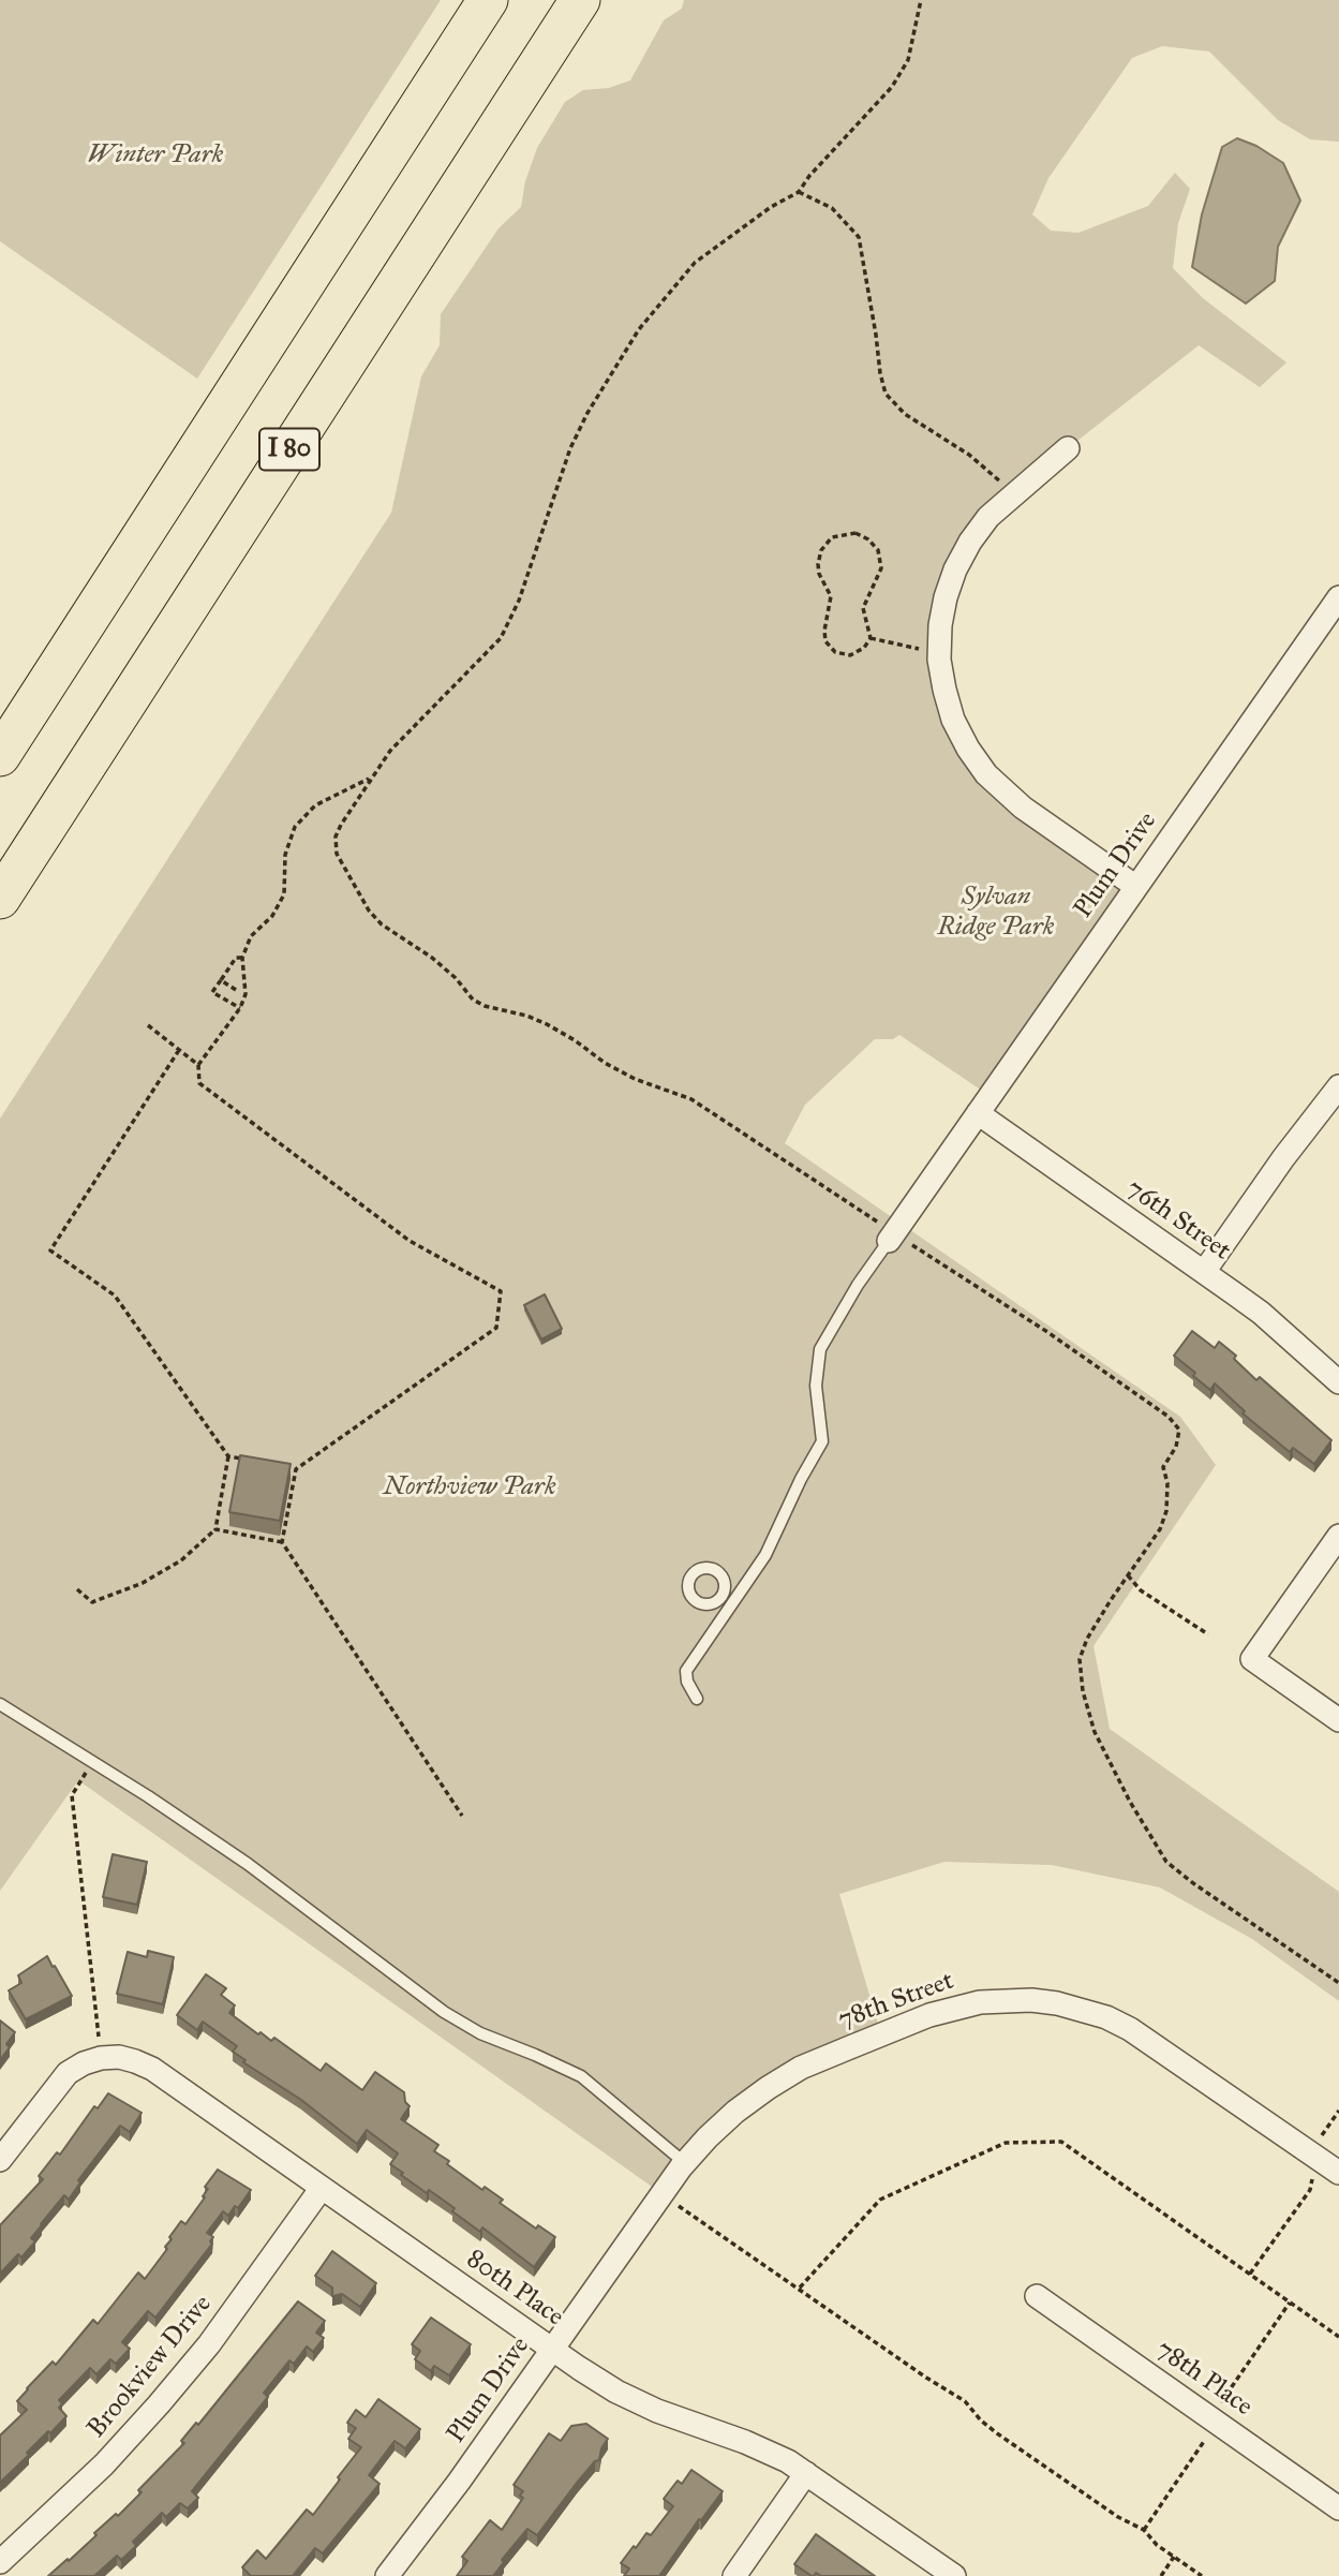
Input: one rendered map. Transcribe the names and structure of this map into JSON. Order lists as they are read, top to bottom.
{
  "streets": {
    "highway": ["I 80"],
    "street": [
      "Plum Drive",
      "76th Street",
      "78th Street",
      "80th Place",
      "Brookview Drive",
      "78th Place"
    ]
  },
  "crossings": [
    ["Plum Drive", "76th Street"],
    ["Plum Drive", "78th Street"],
    ["Plum Drive", "80th Place"],
    ["80th Place", "Brookview Drive"]
  ],
  "parks": ["Winter Park", "Sylvan Ridge Park", "Northview Park"]
}
